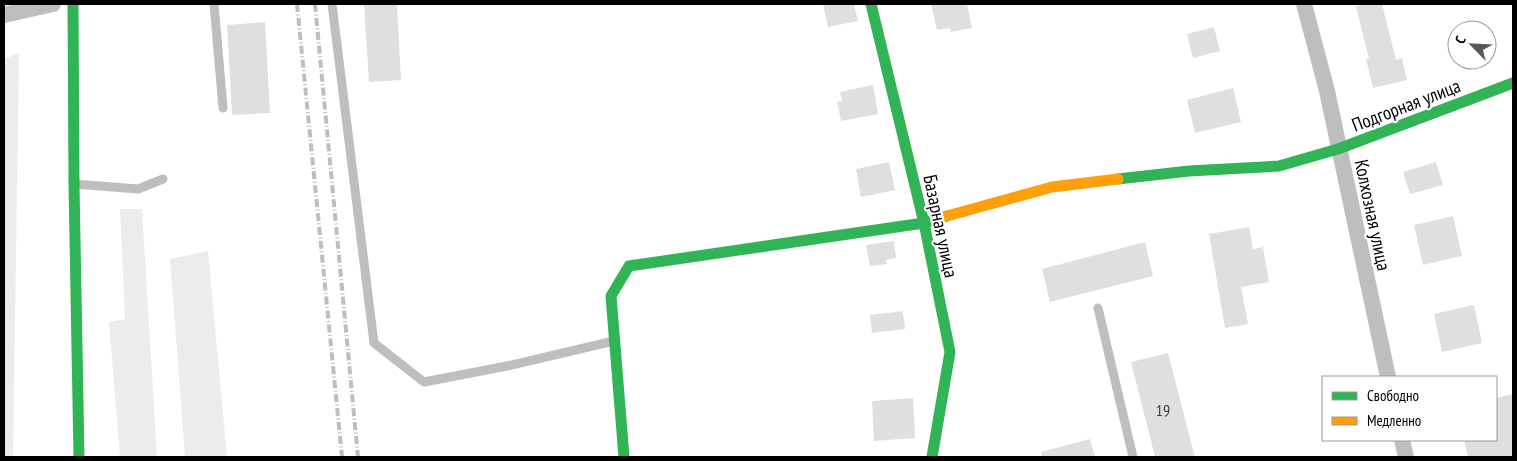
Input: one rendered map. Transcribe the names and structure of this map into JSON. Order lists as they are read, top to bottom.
{
  "streets": {
    "street": ["Подгорная улица", "Колхозная улица", "Базарная улица"]
  },
  "crossings": [
    ["Подгорная улица", "Колхозная улица"],
    ["Подгорная улица", "Базарная улица"]
  ],
  "house_numbers": ["19"],
  "legend": ["Свободно", "Медленно"],
  "north": "top left"
}
